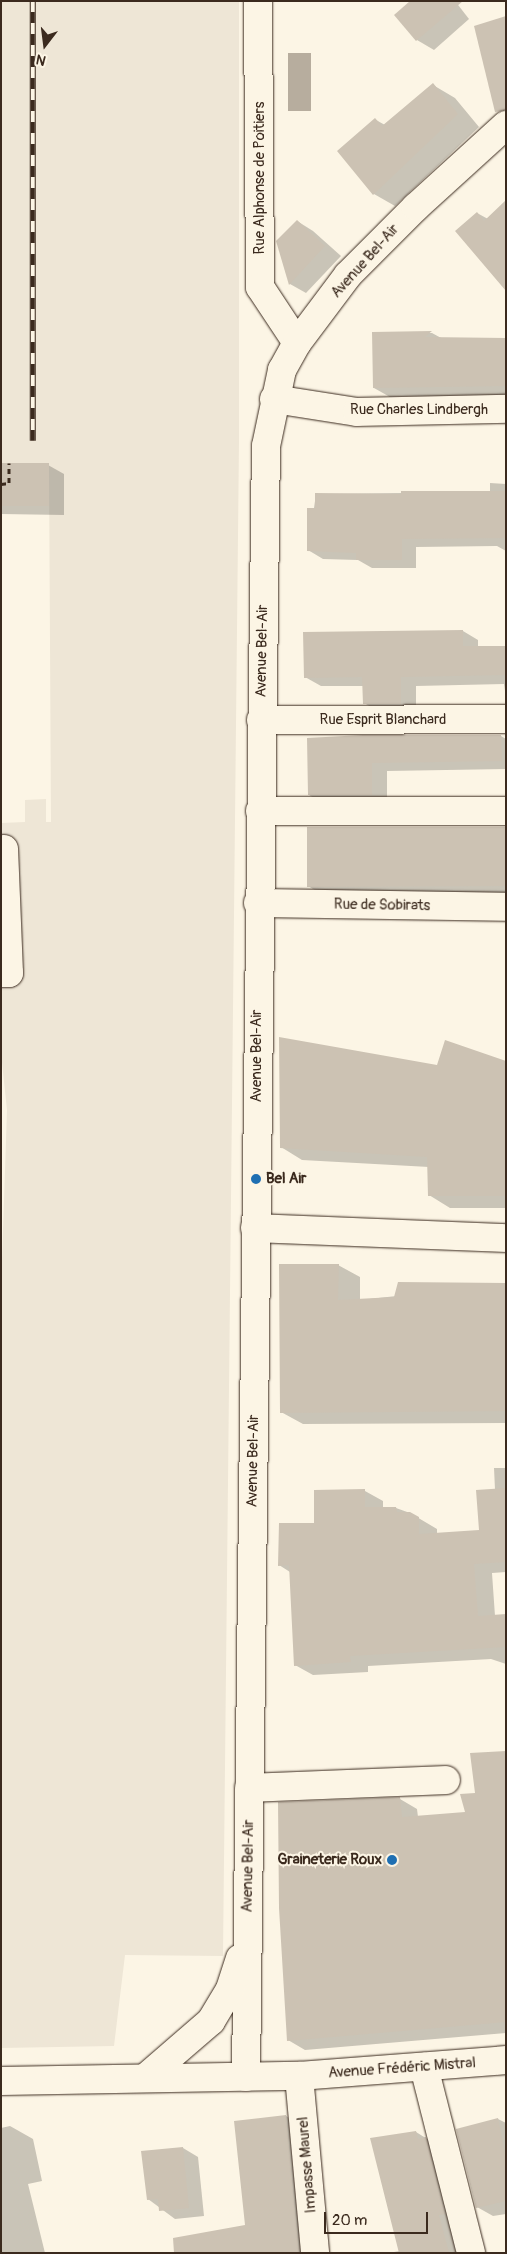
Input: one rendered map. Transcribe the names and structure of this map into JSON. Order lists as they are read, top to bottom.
{
  "streets": {
    "street": [
      "Rue Alphonse de Poitiers",
      "Avenue Bel-Air",
      "Rue Charles Lindbergh",
      "Rue Esprit Blanchard",
      "Rue de Sobirats",
      "Avenue Frédéric Mistral",
      "Impasse Maurel"
    ]
  },
  "crossings": [
    ["Rue Alphonse de Poitiers", "Avenue Bel-Air"],
    ["Avenue Bel-Air", "Rue Charles Lindbergh"],
    ["Avenue Bel-Air", "Rue Esprit Blanchard"],
    ["Avenue Bel-Air", "Rue de Sobirats"],
    ["Avenue Bel-Air", "Avenue Frédéric Mistral"],
    ["Avenue Frédéric Mistral", "Impasse Maurel"]
  ],
  "places": ["Bel Air", "Graineterie Roux"],
  "scale_bar": "20 m",
  "north": "bottom"
}
